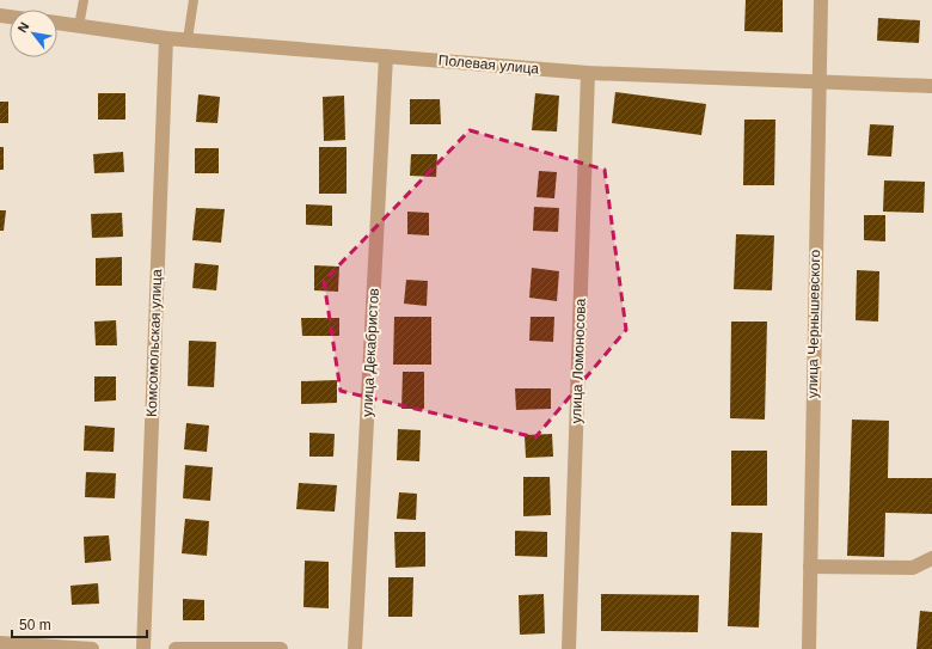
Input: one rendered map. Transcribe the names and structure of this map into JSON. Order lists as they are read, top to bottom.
{
  "streets": {
    "street": [
      "Полевая улица",
      "улица Чернышевского",
      "Комсомольская улица",
      "улица Декабристов",
      "улица Ломоносова"
    ]
  },
  "crossings": [
    ["Полевая улица", "улица Чернышевского"],
    ["Полевая улица", "Комсомольская улица"],
    ["Полевая улица", "улица Декабристов"],
    ["Полевая улица", "улица Ломоносова"]
  ],
  "scale_bar": "50 m",
  "north": "top left"
}
